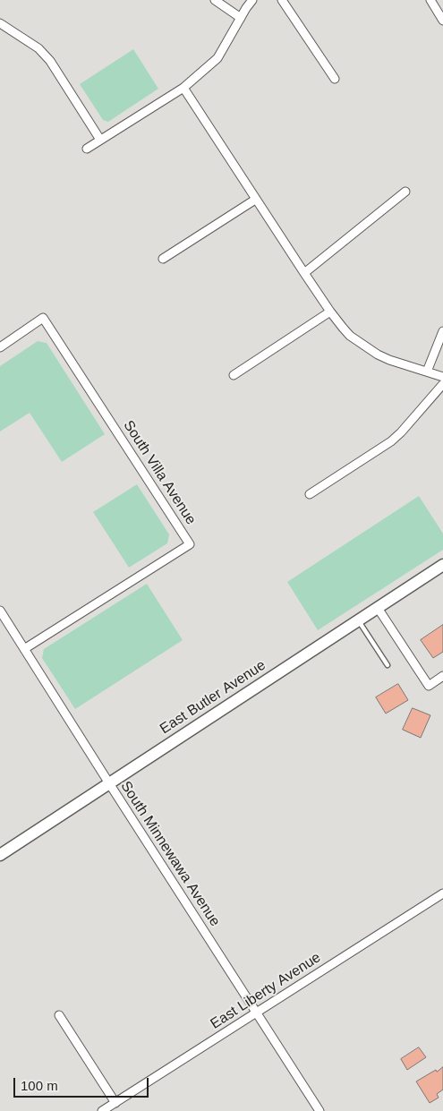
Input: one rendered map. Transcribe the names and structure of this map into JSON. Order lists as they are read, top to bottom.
{
  "streets": {
    "street": [
      "South Villa Avenue",
      "East Butler Avenue",
      "South Minnewawa Avenue",
      "East Liberty Avenue"
    ]
  },
  "crossings": [
    ["South Villa Avenue", "South Minnewawa Avenue"],
    ["East Butler Avenue", "South Minnewawa Avenue"],
    ["South Minnewawa Avenue", "East Liberty Avenue"]
  ],
  "scale_bar": "100 m"
}
